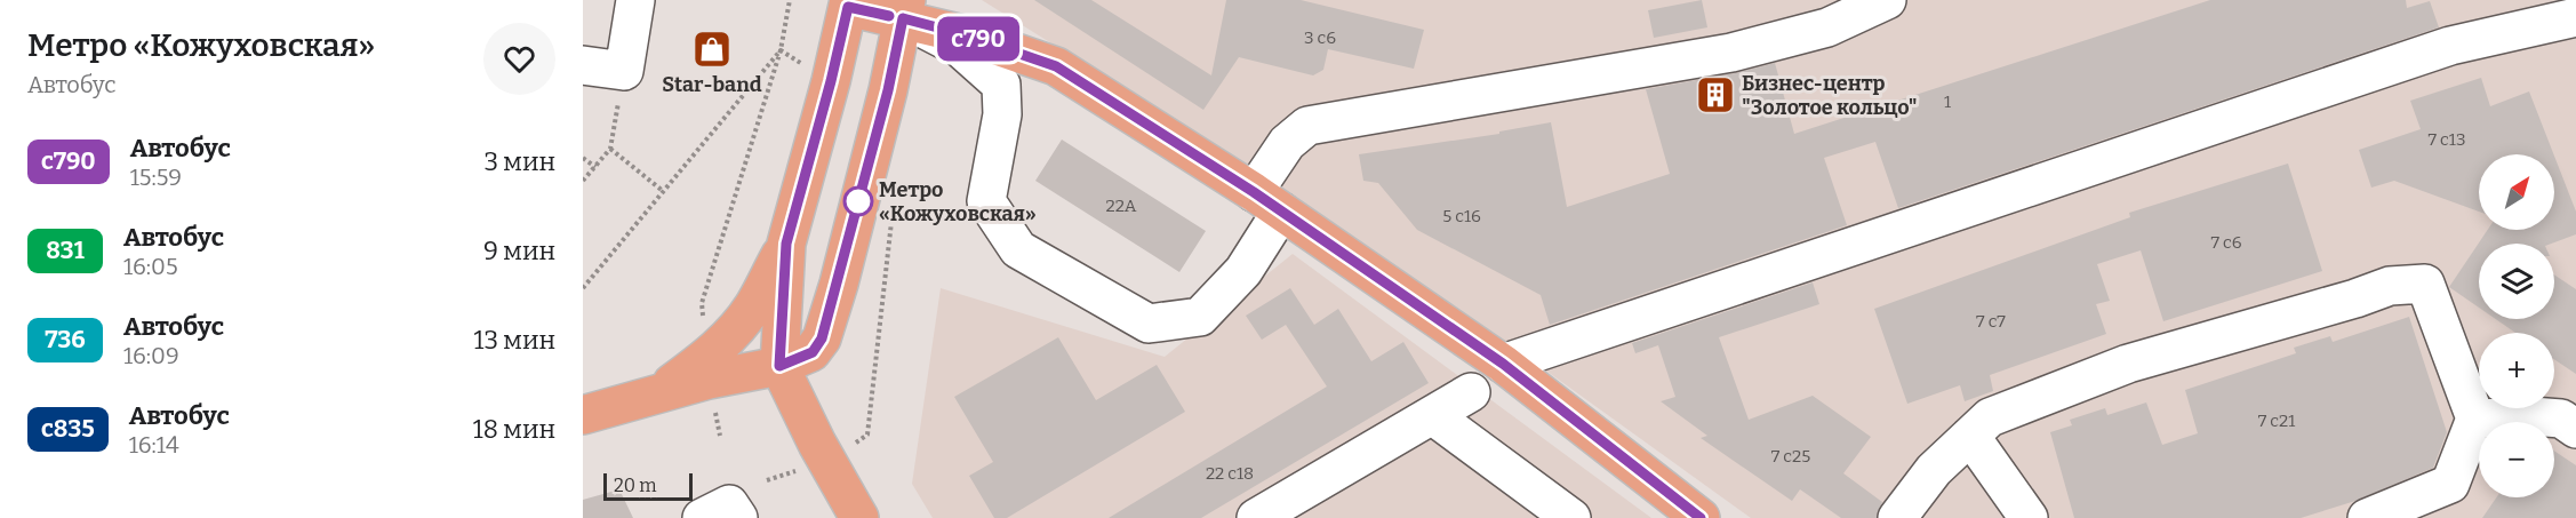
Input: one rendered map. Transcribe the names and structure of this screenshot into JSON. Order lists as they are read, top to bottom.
{
  "places": {
    "shop": ["Star-band"],
    "building": ["Бизнес-центр \"Золотое кольцо\""],
    "other": ["Метро «Кожуховская»"]
  },
  "lines": ["bus line с790"],
  "house_numbers": [
    "3 с6",
    "1",
    "7 с13",
    "22А",
    "5 с16",
    "7 с6",
    "7 с7",
    "7 c21",
    "7 с25",
    "22 с18"
  ],
  "scale_bar": "20 m",
  "north": "top right",
  "page": {
    "heading": ["Метро «Кожуховская»", "Автобус"],
    "on_map": "с790",
    "list": [
      {
        "mark": "с790",
        "name": "Автобус",
        "note": "15:59",
        "value": "3 мин"
      },
      {
        "mark": "831",
        "name": "Автобус",
        "note": "16:05",
        "value": "9 мин"
      },
      {
        "mark": "736",
        "name": "Автобус",
        "note": "16:09",
        "value": "13 мин"
      },
      {
        "mark": "с835",
        "name": "Автобус",
        "note": "16:14",
        "value": "18 мин"
      }
    ],
    "map_buttons": ["+", "−"],
    "scale": "20 m"
  }
}
